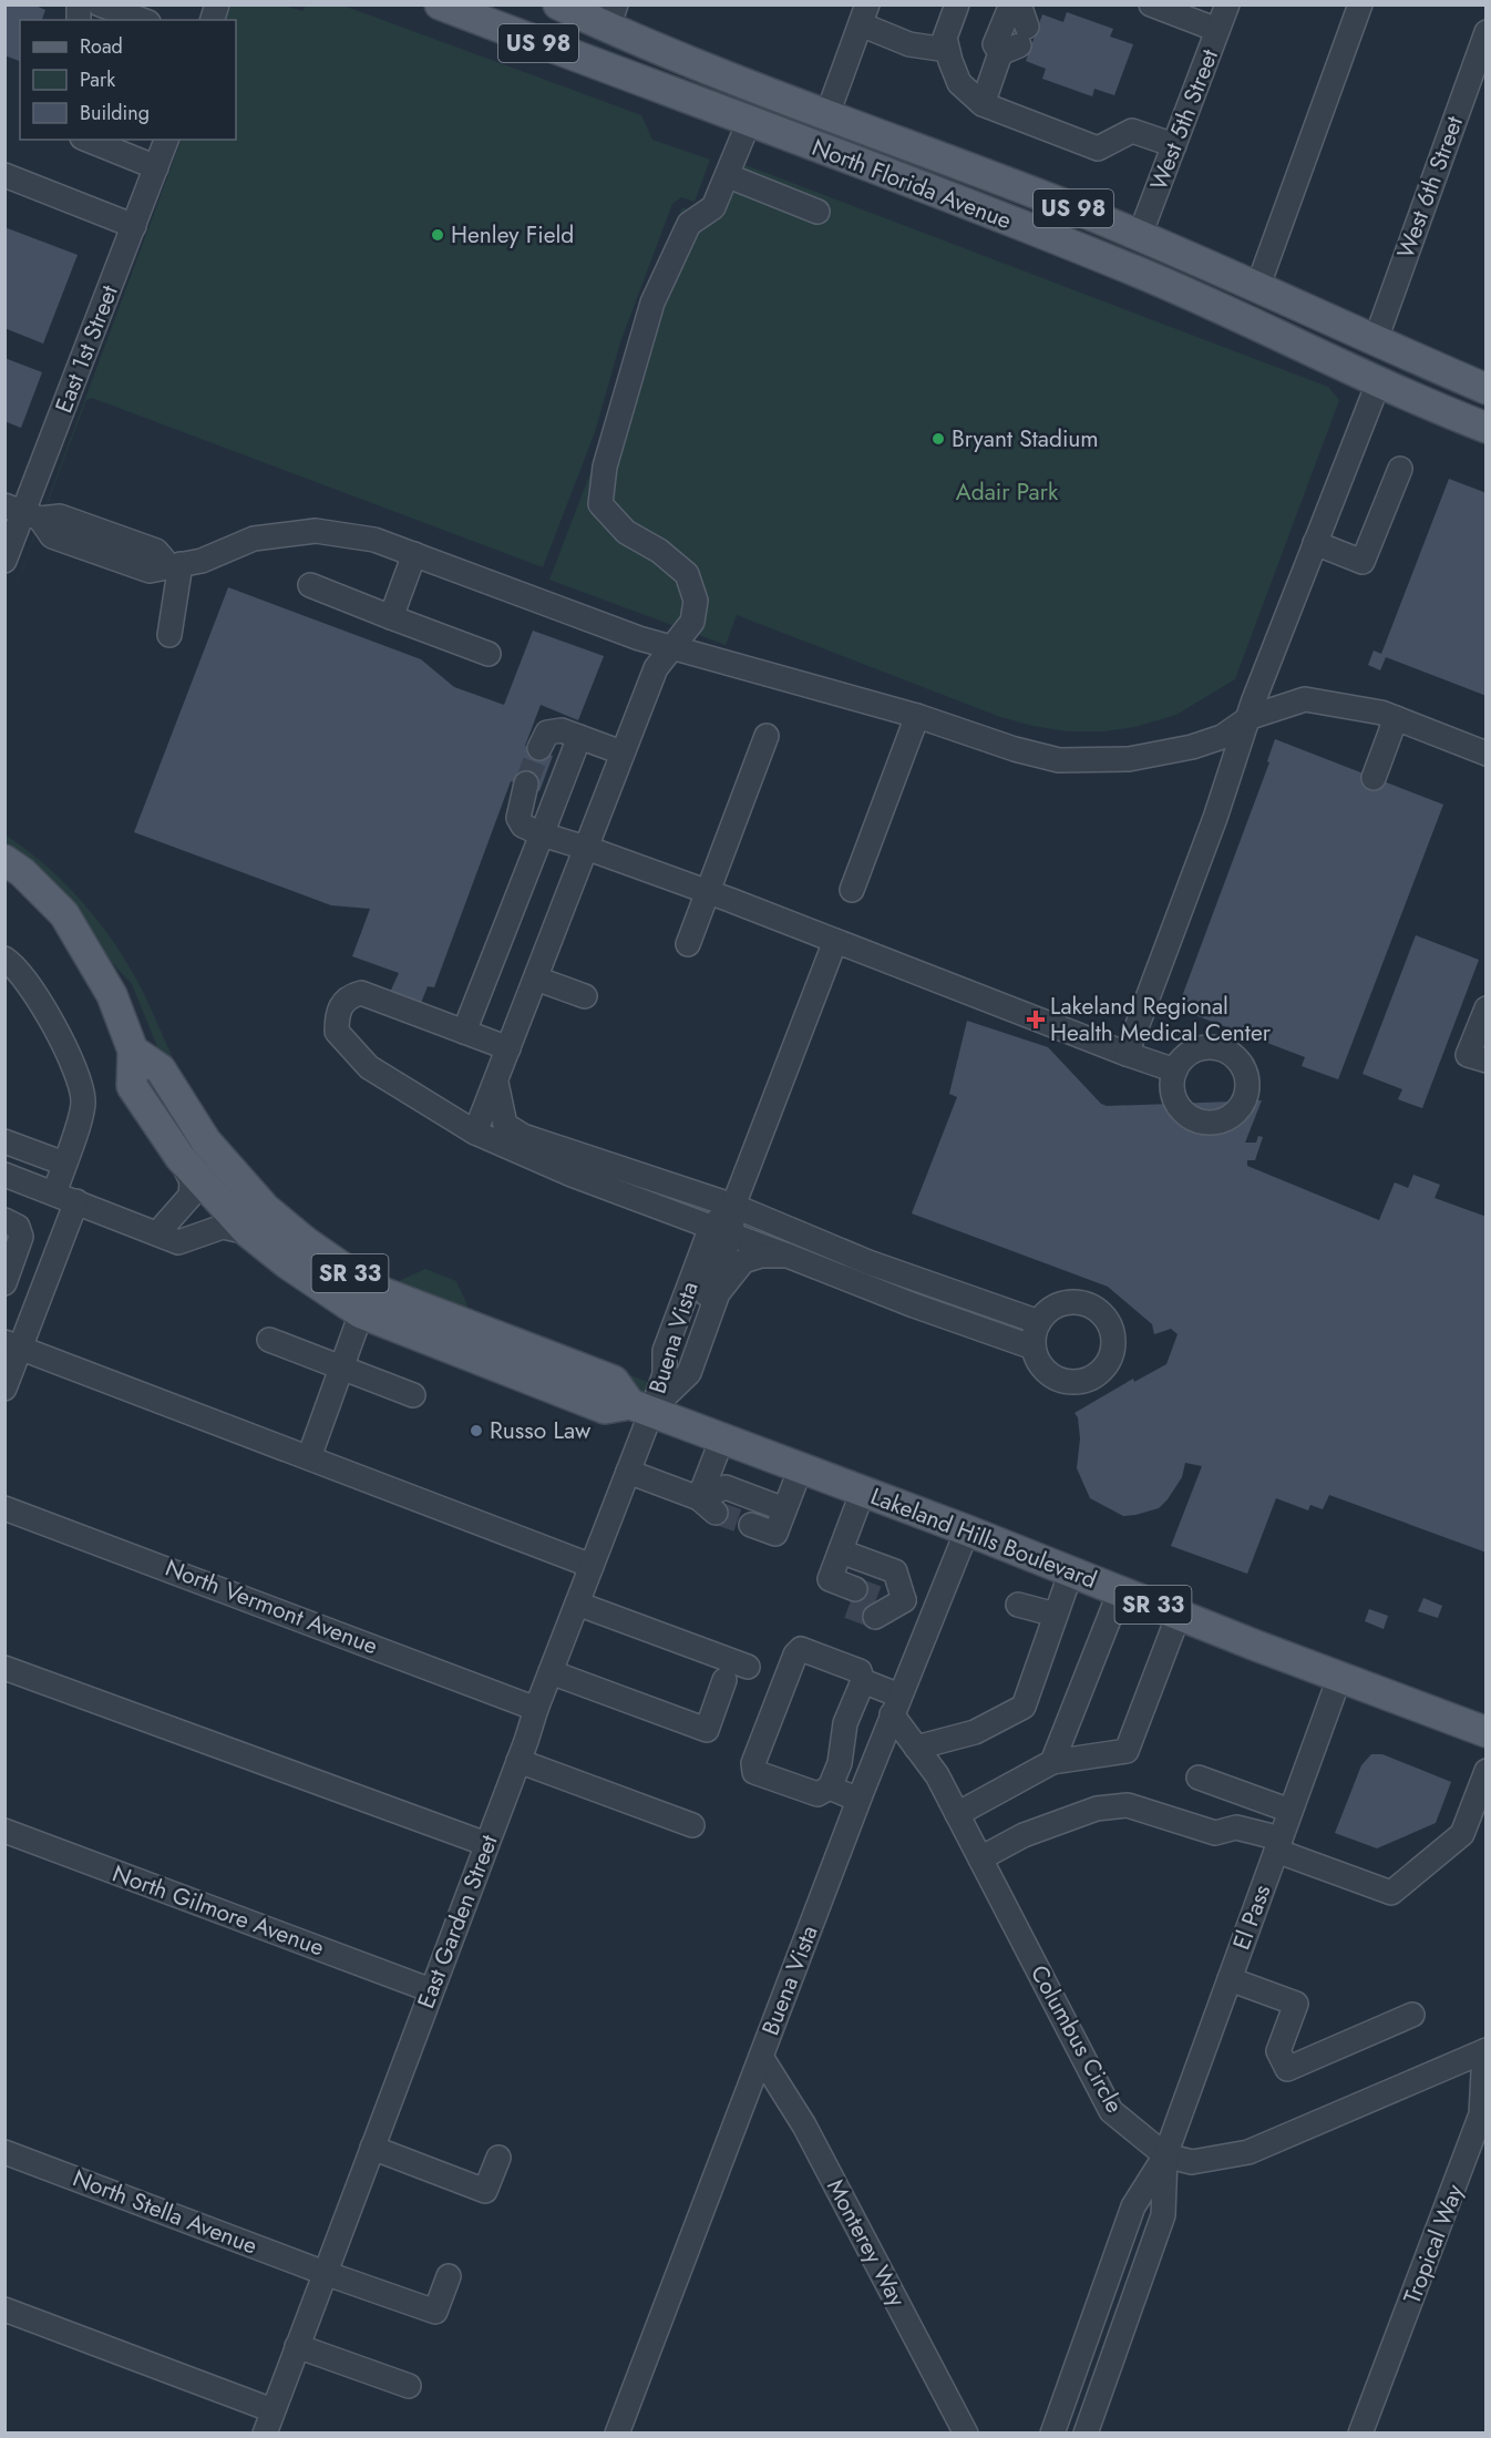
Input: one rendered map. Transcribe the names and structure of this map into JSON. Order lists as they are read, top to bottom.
{
  "streets": {
    "main road": [
      "US 98",
      "North Florida Avenue",
      "SR 33",
      "Lakeland Hills Boulevard"
    ],
    "street": [
      "West 5th Street",
      "West 6th Street",
      "East 1st Street",
      "Buena Vista",
      "North Vermont Avenue",
      "North Gilmore Avenue",
      "El Pass",
      "East Garden Street",
      "Columbus Circle",
      "North Stella Avenue",
      "Monterey Way",
      "Tropical Way"
    ]
  },
  "crossings": [
    ["West 5th Street", "North Florida Avenue"],
    ["North Florida Avenue", "West 6th Street"],
    ["SR 33", "Buena Vista"],
    ["SR 33", "Lakeland Hills Boulevard"],
    ["SR 33", "East Garden Street"],
    ["Buena Vista", "Lakeland Hills Boulevard"],
    ["Buena Vista", "East Garden Street"],
    ["Buena Vista", "Columbus Circle"],
    ["Buena Vista", "Monterey Way"],
    ["Lakeland Hills Boulevard", "El Pass"],
    ["Lakeland Hills Boulevard", "East Garden Street"],
    ["North Vermont Avenue", "East Garden Street"],
    ["North Gilmore Avenue", "East Garden Street"],
    ["El Pass", "Columbus Circle"],
    ["East Garden Street", "North Stella Avenue"],
    ["Columbus Circle", "Tropical Way"]
  ],
  "parks": ["Adair Park"],
  "places": {
    "other": ["Henley Field", "Bryant Stadium", "Russo Law"],
    "health": ["Lakeland Regional Health Medical Center"]
  },
  "legend": ["Road", "Park", "Building"]
}
